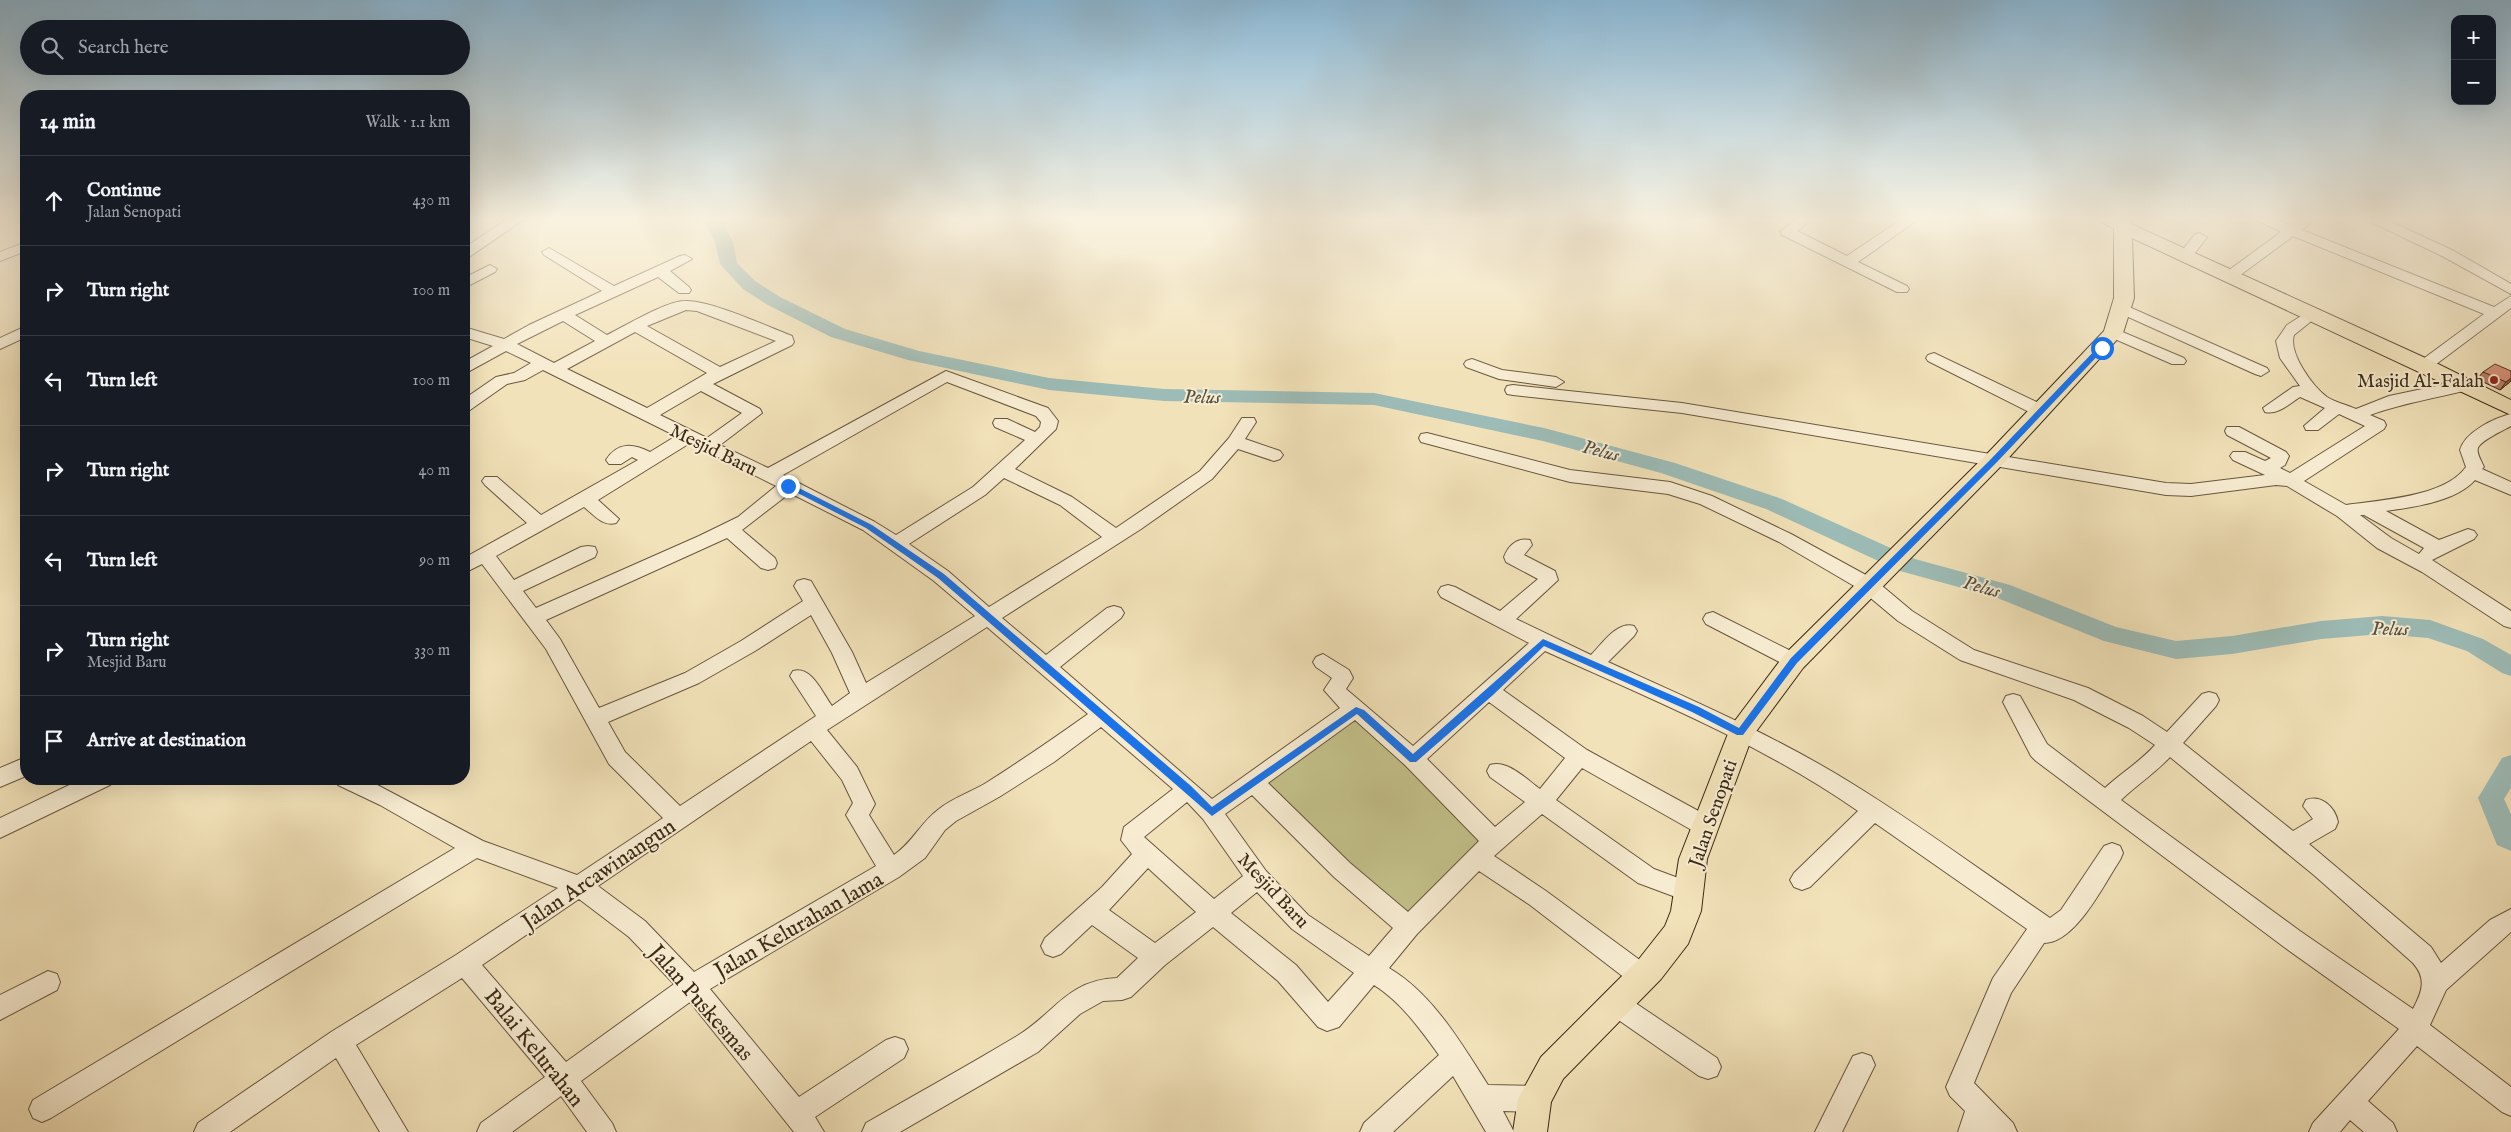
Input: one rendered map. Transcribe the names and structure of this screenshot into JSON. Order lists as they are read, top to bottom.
{
  "streets": {
    "main road": ["Jalan Senopati"],
    "street": [
      "Mesjid Baru",
      "Jalan Arcawinangun",
      "Jalan Kelurahan lama",
      "Jalan Puskesmas",
      "Balai Kelurahan"
    ]
  },
  "crossings": [
    ["Mesjid Baru", "Jalan Arcawinangun"],
    ["Mesjid Baru", "Jalan Kelurahan lama"],
    ["Jalan Arcawinangun", "Jalan Puskesmas"],
    ["Jalan Arcawinangun", "Balai Kelurahan"],
    ["Jalan Kelurahan lama", "Jalan Puskesmas"],
    ["Jalan Kelurahan lama", "Balai Kelurahan"]
  ],
  "water": ["Pelus"],
  "places": ["Masjid Al-Falah"],
  "page": {
    "map_buttons": ["+", "−"],
    "search": "Search here",
    "heading": ["14 min", "Walk · 1.1 km"],
    "list": [
      ["Continue", "Jalan Senopati", "430 m"],
      ["Turn right", "100 m"],
      ["Turn left", "100 m"],
      ["Turn right", "40 m"],
      ["Turn left", "90 m"],
      ["Turn right", "Mesjid Baru", "330 m"],
      "Arrive at destination"
    ]
  }
}
